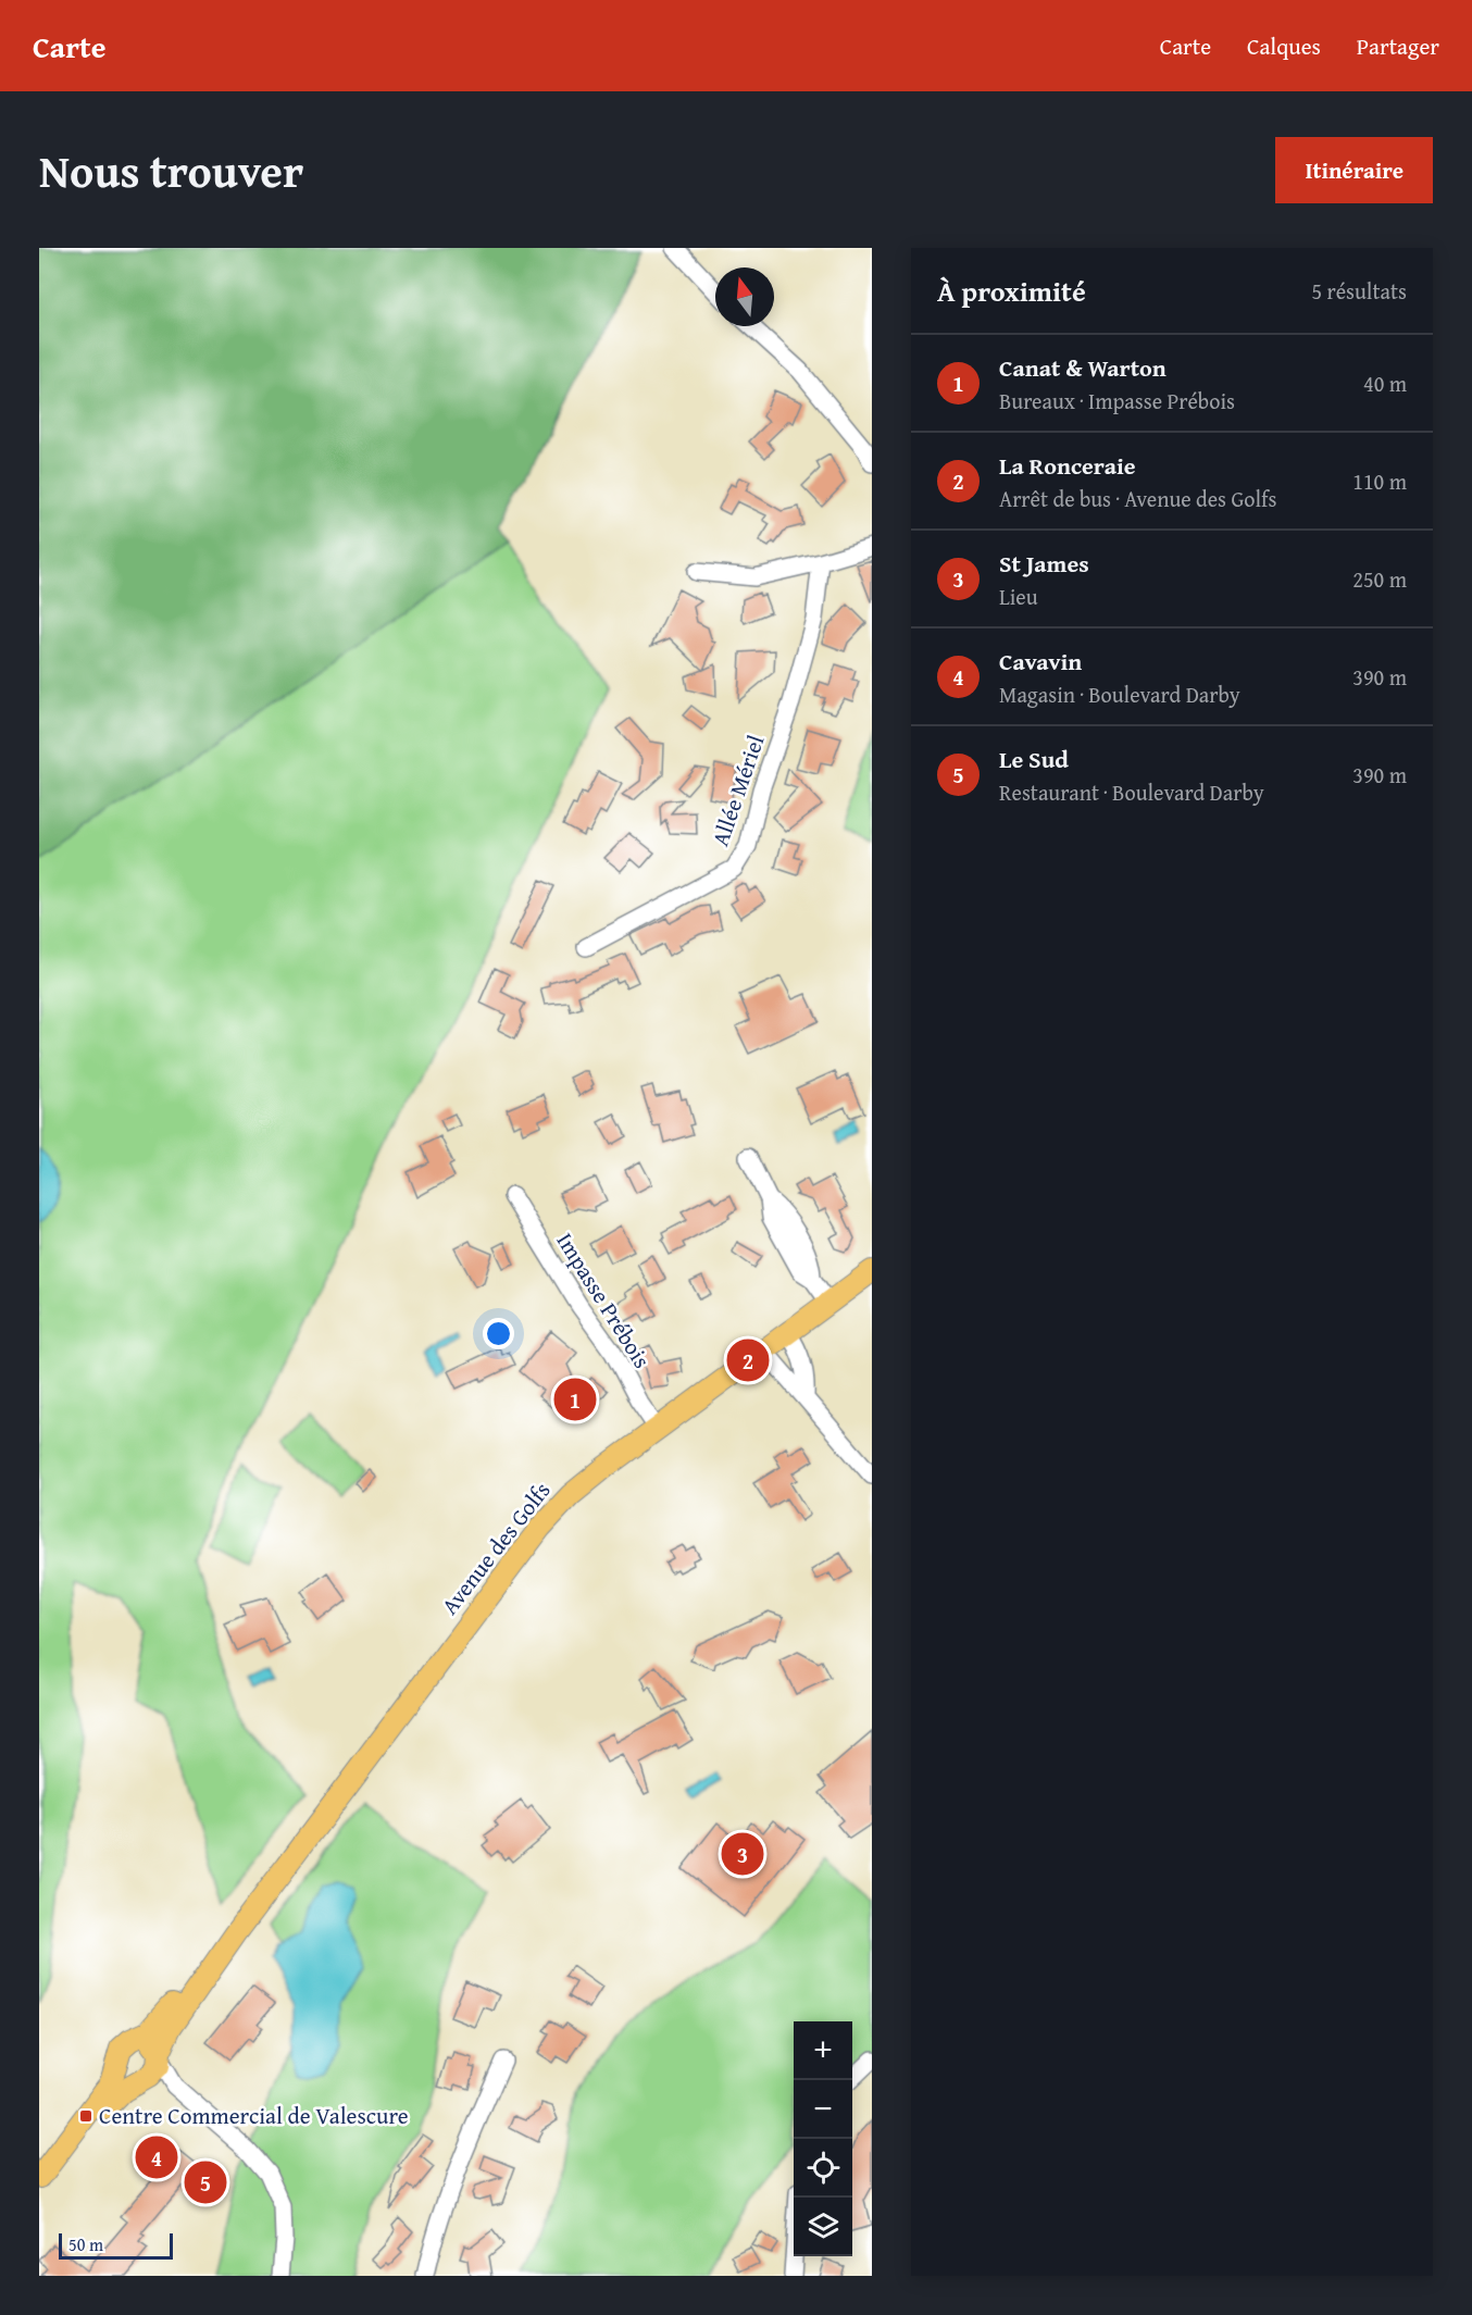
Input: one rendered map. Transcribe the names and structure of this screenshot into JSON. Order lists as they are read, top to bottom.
{
  "streets": {
    "main road": ["Avenue des Golfs"],
    "street": ["Allée Mériel", "Impasse Prébois"]
  },
  "crossings": [
    ["Impasse Prébois", "Avenue des Golfs"]
  ],
  "places": {
    "transit": ["Centre Commercial de Valescure"]
  },
  "scale_bar": "50 m",
  "north": "top",
  "page": {
    "header": "Carte",
    "nav": ["Carte", "Calques", "Partager"],
    "title": "Nous trouver",
    "buttons": "Itinéraire",
    "heading": ["À proximité", "5 résultats"],
    "list": [
      {
        "mark": "1",
        "name": "Canat & Warton",
        "note": "Bureaux · Impasse Prébois",
        "value": "40 m"
      },
      {
        "mark": "2",
        "name": "La Ronceraie",
        "note": "Arrêt de bus · Avenue des Golfs",
        "value": "110 m"
      },
      {
        "mark": "3",
        "name": "St James",
        "note": "Lieu",
        "value": "250 m"
      },
      {
        "mark": "4",
        "name": "Cavavin",
        "note": "Magasin · Boulevard Darby",
        "value": "390 m"
      },
      {
        "mark": "5",
        "name": "Le Sud",
        "note": "Restaurant · Boulevard Darby",
        "value": "390 m"
      }
    ],
    "pins": [
      "2",
      "1",
      "3",
      "4",
      "5"
    ],
    "map_buttons": ["+", "−"],
    "scale": "50 m"
  }
}
